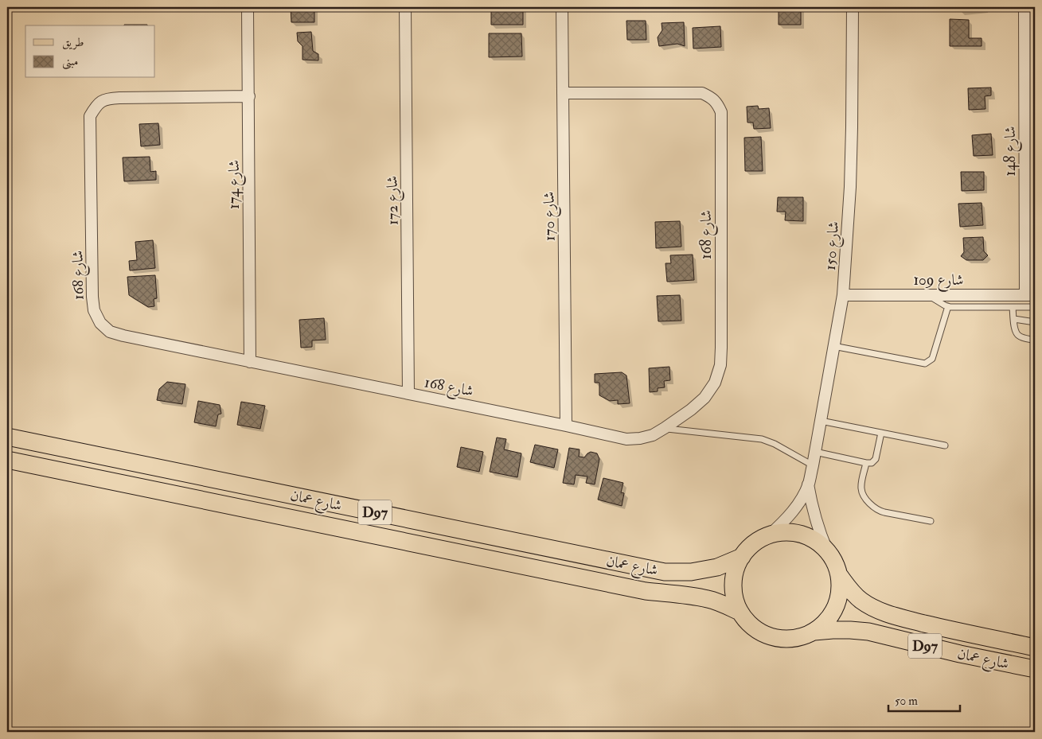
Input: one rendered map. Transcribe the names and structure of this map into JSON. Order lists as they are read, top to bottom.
{
  "streets": {
    "main road": ["شارع عمان", "D97"],
    "street": [
      "شارع 148",
      "شارع 174",
      "شارع 172",
      "شارع 170",
      "شارع 168",
      "شارع 150",
      "شارع 109"
    ]
  },
  "crossings": [
    ["شارع 148", "شارع 109"],
    ["شارع 174", "شارع 168"],
    ["شارع 172", "شارع 168"],
    ["شارع 170", "شارع 168"],
    ["شارع 150", "شارع 109"],
    ["شارع 150", "شارع عمان"]
  ],
  "legend": ["طريق", "مبنى"],
  "scale_bar": "50 m"
}
